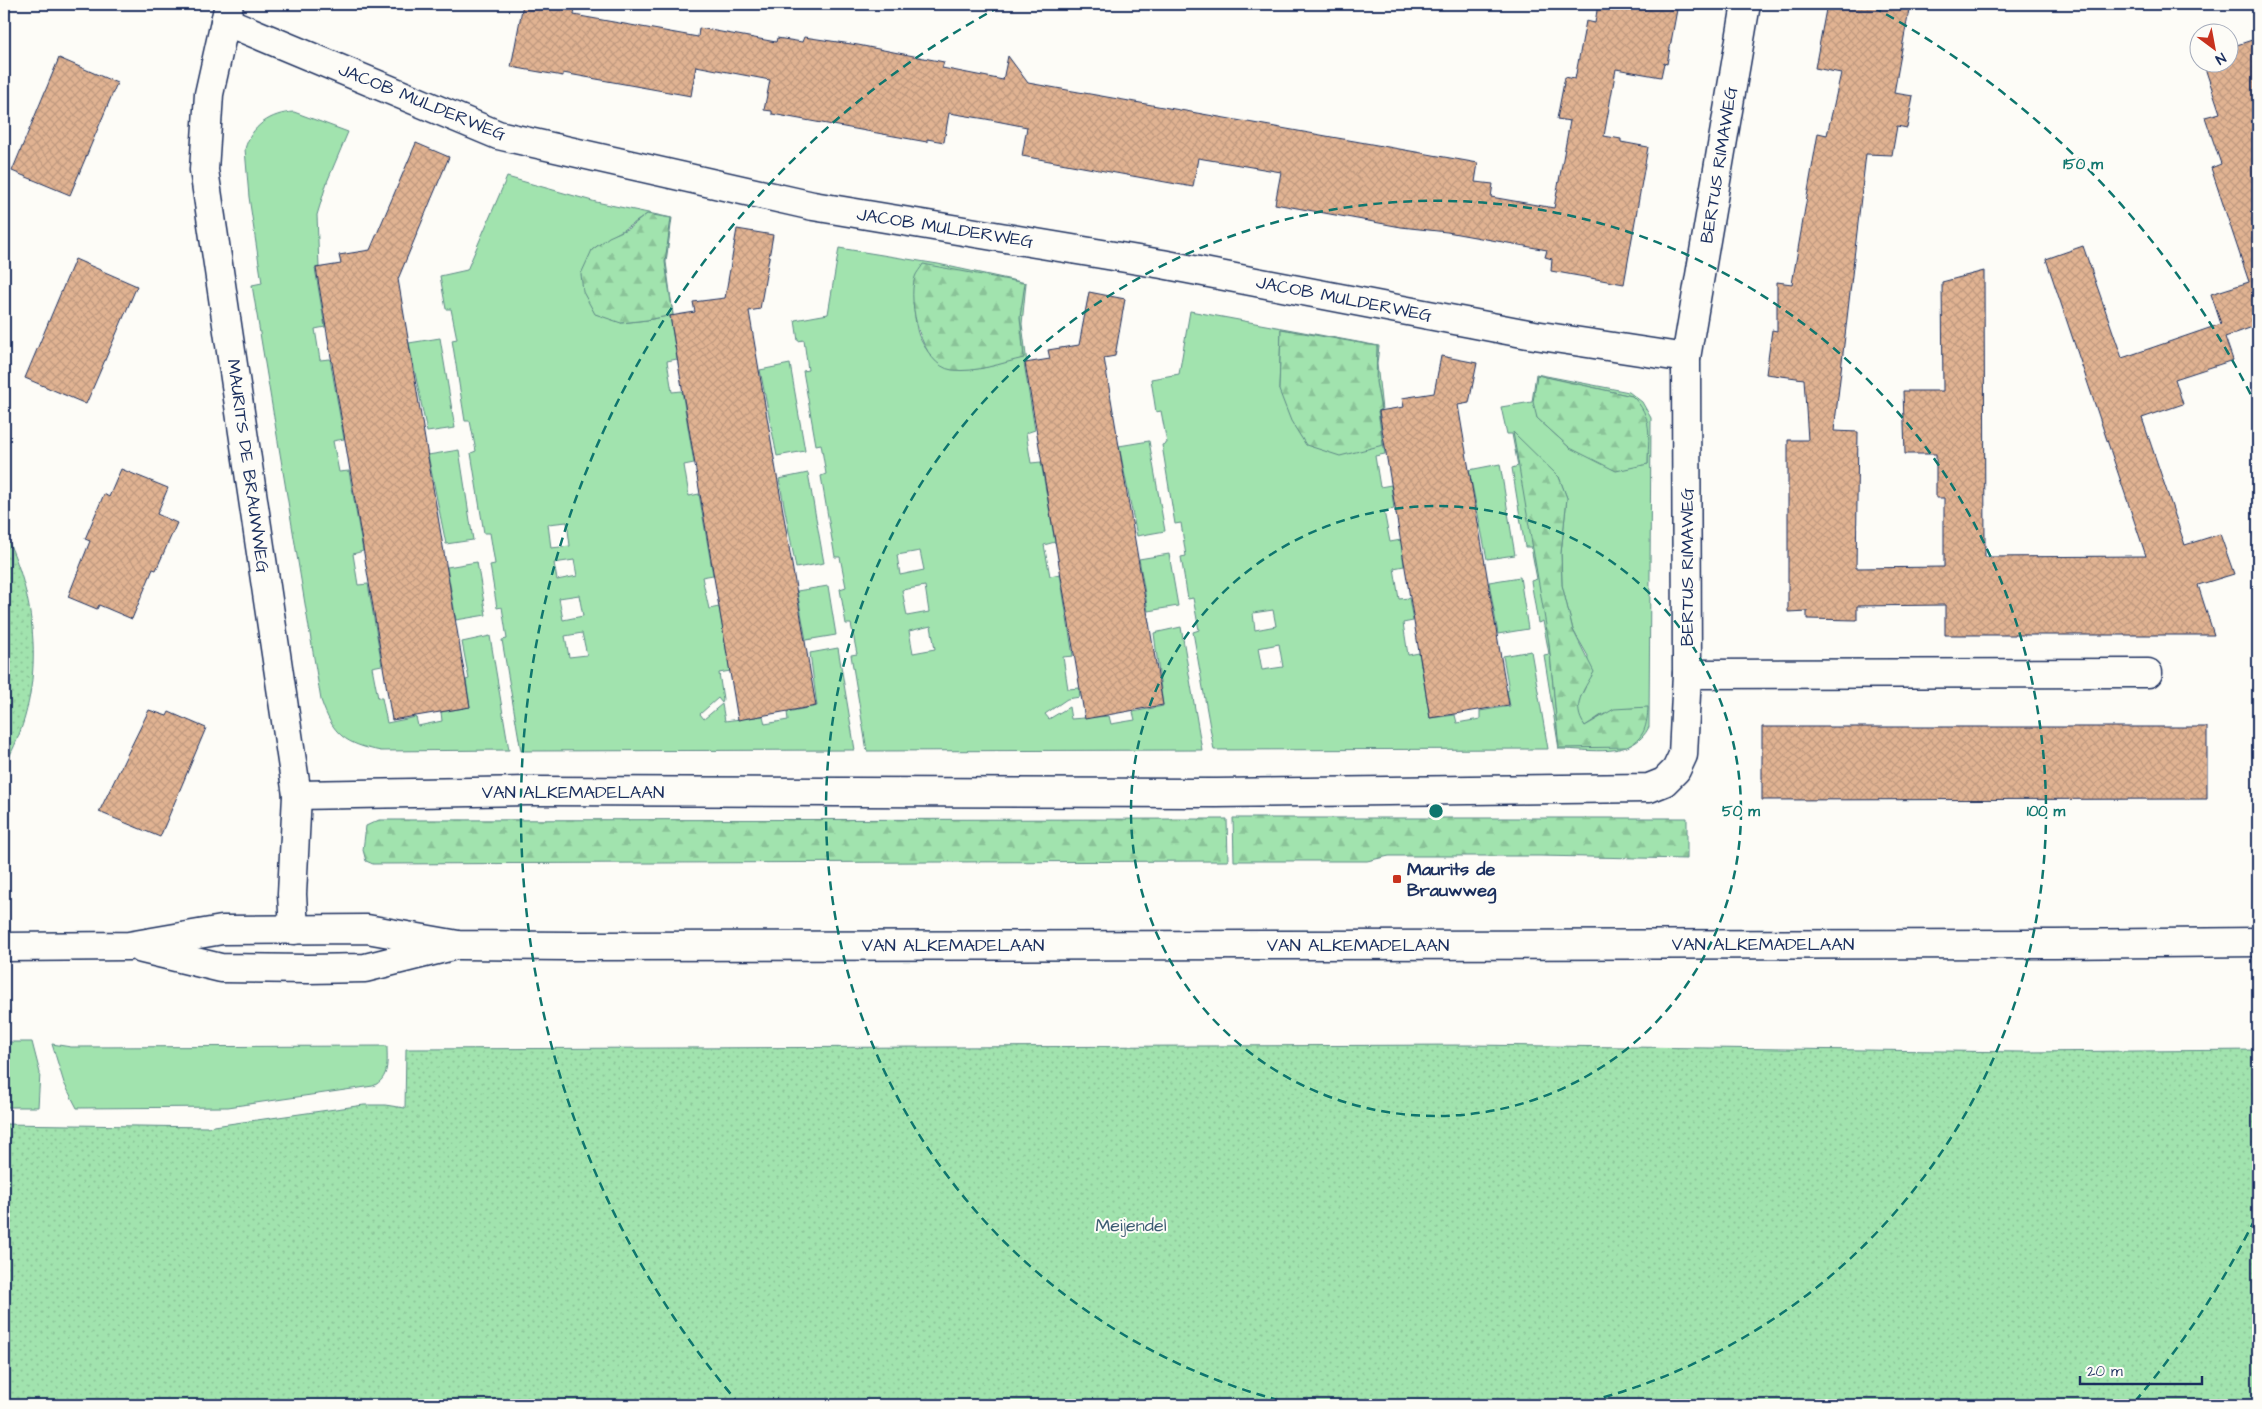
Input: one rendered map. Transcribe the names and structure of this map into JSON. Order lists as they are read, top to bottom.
{
  "streets": {
    "street": [
      "JACOB MULDERWEG",
      "BERTUS RIMAWEG",
      "MAURITS DE BRAUWWEG",
      "VAN ALKEMADELAAN"
    ]
  },
  "crossings": [
    ["JACOB MULDERWEG", "BERTUS RIMAWEG"],
    ["JACOB MULDERWEG", "MAURITS DE BRAUWWEG"],
    ["BERTUS RIMAWEG", "VAN ALKEMADELAAN"],
    ["MAURITS DE BRAUWWEG", "VAN ALKEMADELAAN"]
  ],
  "parks": ["Meijendel"],
  "places": {
    "transit": ["Maurits de Brauwweg"]
  },
  "scale_bar": "20 m",
  "north": "bottom right",
  "rings": ["150 m", "50 m", "100 m"]
}
